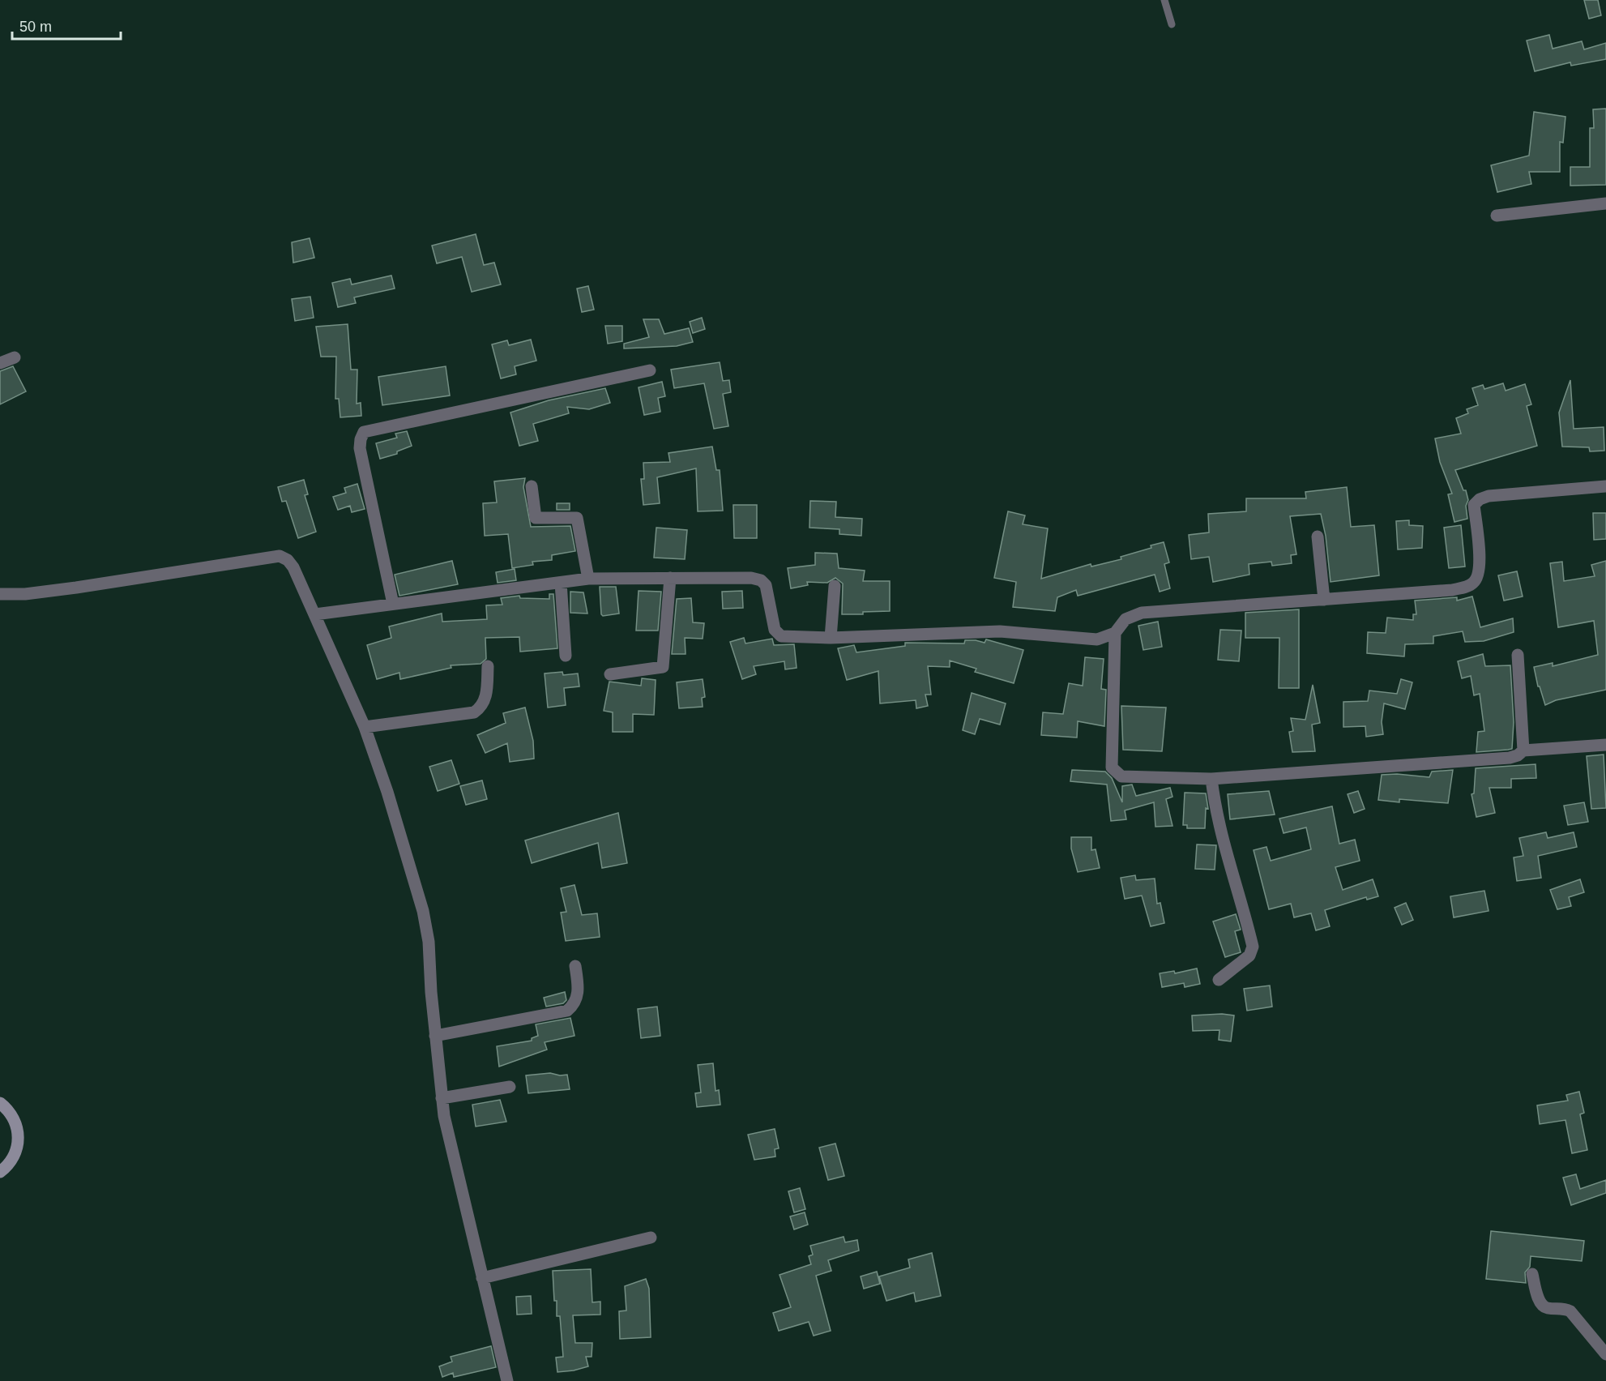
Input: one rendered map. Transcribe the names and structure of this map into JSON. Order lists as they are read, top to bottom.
{
  "scale_bar": "50 m"
}
